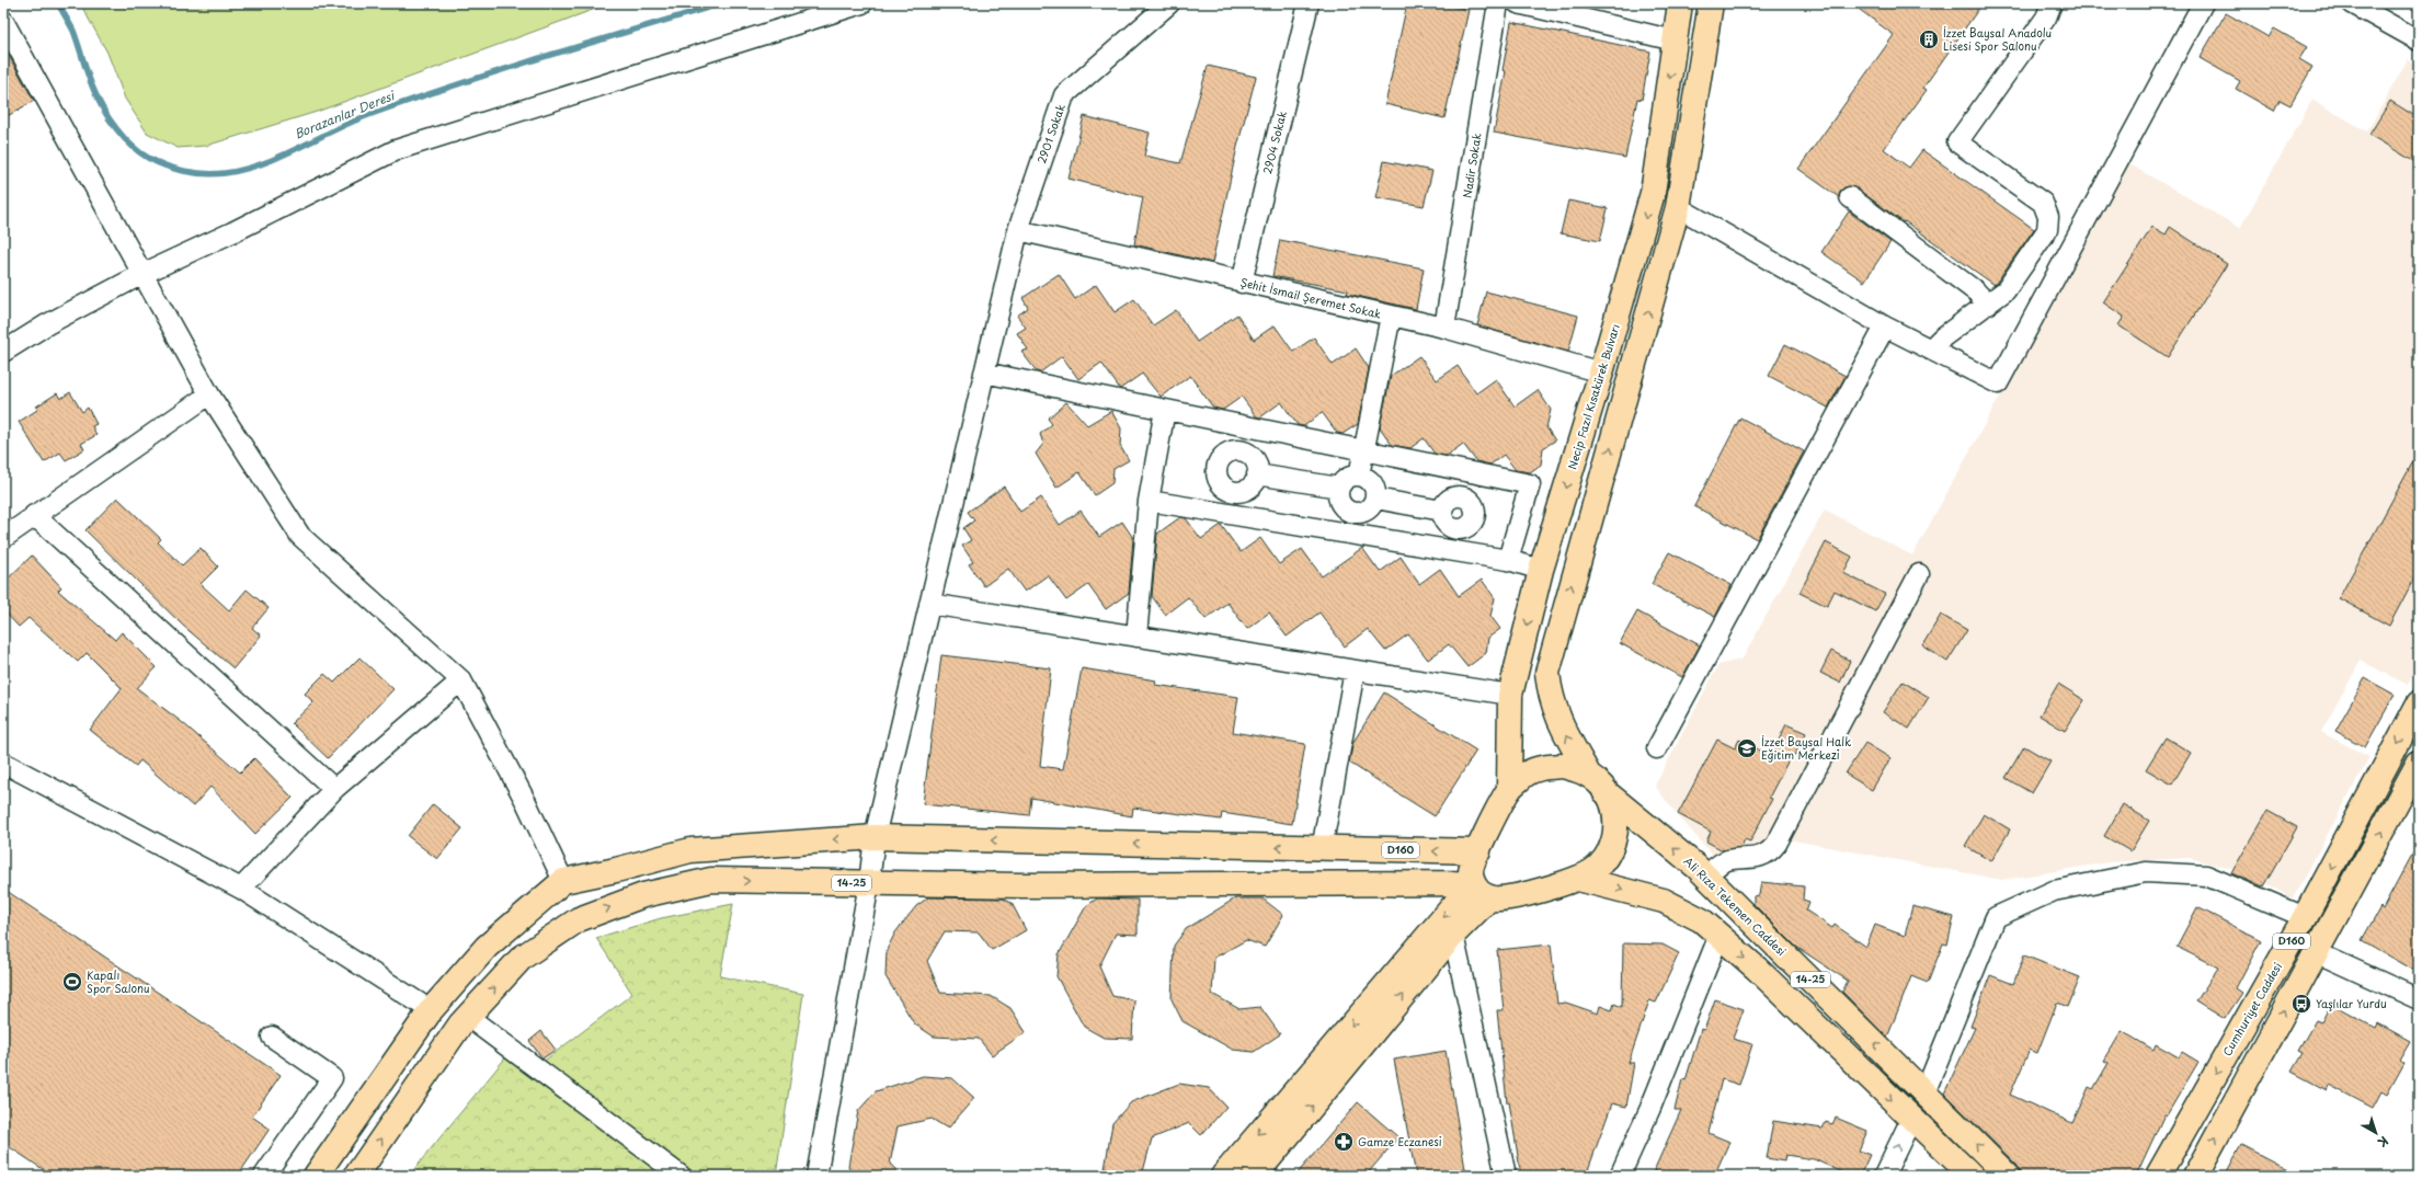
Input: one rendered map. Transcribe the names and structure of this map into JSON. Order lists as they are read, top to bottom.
{
  "streets": {
    "main road": [
      "Necip Fazıl Kısakürek Bulvarı",
      "D160",
      "14-25",
      "Ali Rıza Tekemen Caddesi",
      "Cumhuriyet Caddesi"
    ],
    "street": [
      "2901 Sokak",
      "2904 Sokak",
      "Nadir Sokak",
      "Şehit İsmail Şeremet Sokak"
    ]
  },
  "crossings": [
    ["2901 Sokak", "Şehit İsmail Şeremet Sokak"],
    ["2901 Sokak", "14-25"],
    ["2904 Sokak", "Şehit İsmail Şeremet Sokak"],
    ["Nadir Sokak", "Şehit İsmail Şeremet Sokak"],
    ["Şehit İsmail Şeremet Sokak", "Necip Fazıl Kısakürek Bulvarı"],
    ["Necip Fazıl Kısakürek Bulvarı", "D160"],
    ["Necip Fazıl Kısakürek Bulvarı", "14-25"],
    ["Necip Fazıl Kısakürek Bulvarı", "Ali Rıza Tekemen Caddesi"],
    ["D160", "14-25"],
    ["D160", "Ali Rıza Tekemen Caddesi"],
    ["14-25", "Ali Rıza Tekemen Caddesi"]
  ],
  "water": ["Borazanlar Deresi"],
  "places": {
    "building": ["İzzet Baysal Anadolu Lisesi Spor Salonu"],
    "school or university": ["İzzet Baysal Halk Eğitim Merkezi"],
    "sports": ["Kapalı Spor Salonu"],
    "bus stop": ["Yaşlılar Yurdu"],
    "pharmacy": ["Gamze Eczanesi"]
  },
  "north": "bottom right"
}
